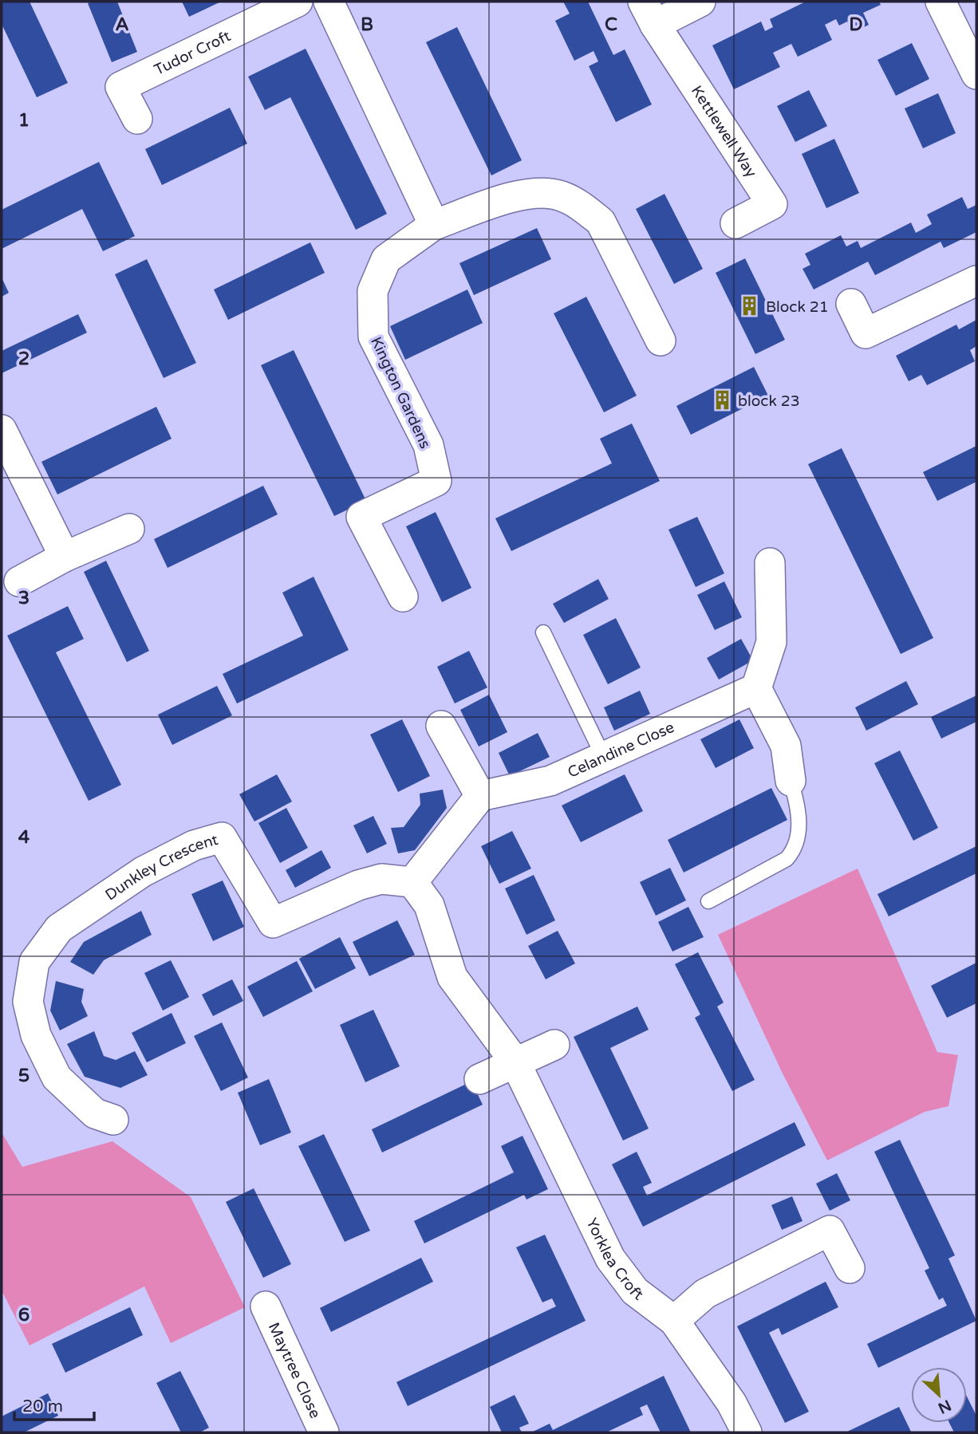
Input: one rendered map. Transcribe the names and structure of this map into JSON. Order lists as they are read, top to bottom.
{
  "streets": {
    "street": [
      "Tudor Croft",
      "Kettlewell Way",
      "Kington Gardens",
      "Celandine Close",
      "Dunkley Crescent",
      "Yorklea Croft",
      "Maytree Close"
    ]
  },
  "places": {
    "building": ["Block 21", "block 23"]
  },
  "scale_bar": "20 m",
  "north": "bottom right",
  "grid": {
    "columns": [
      "A",
      "B",
      "C",
      "D"
    ],
    "rows": [
      "1",
      "2",
      "3",
      "4",
      "5",
      "6"
    ]
  }
}
